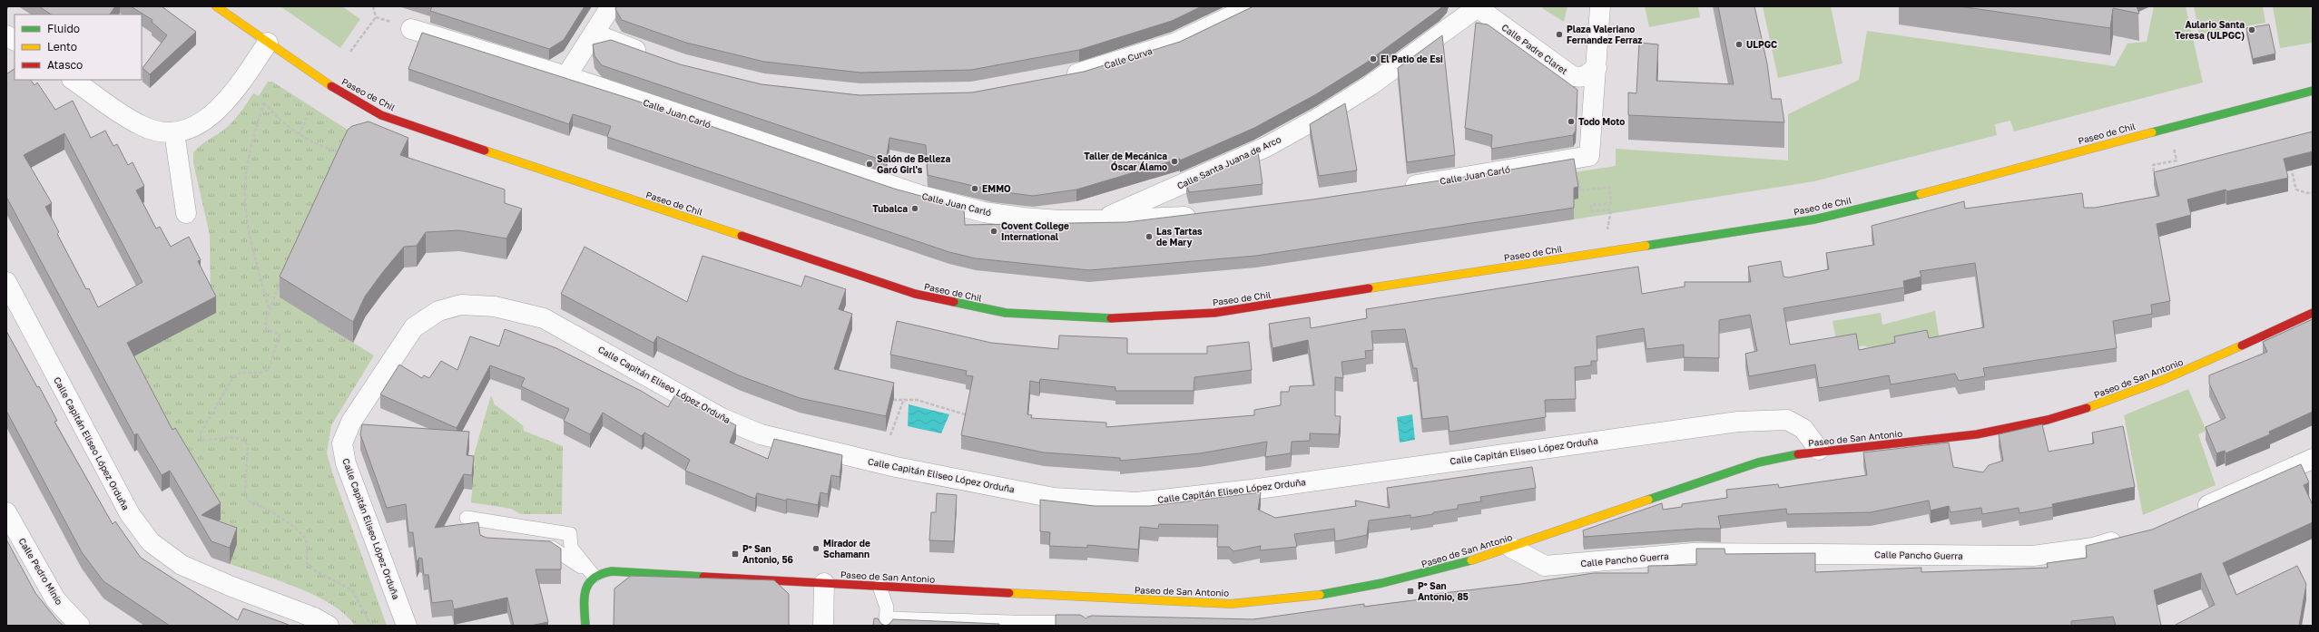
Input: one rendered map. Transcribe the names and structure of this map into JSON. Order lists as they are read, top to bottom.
{
  "streets": {
    "street": [
      "Calle Padre Claret",
      "Calle Curva",
      "Paseo de Chil",
      "Calle Juan Carló",
      "Calle Santa Juana de Arco",
      "Paseo de San Antonio",
      "Calle Capitán Eliseo López Orduña",
      "Calle Pancho Guerra",
      "Calle Pedro Minio"
    ]
  },
  "crossings": [
    ["Calle Padre Claret", "Calle Juan Carló"],
    ["Calle Padre Claret", "Calle Santa Juana de Arco"],
    ["Calle Juan Carló", "Calle Santa Juana de Arco"],
    ["Paseo de San Antonio", "Calle Capitán Eliseo López Orduña"],
    ["Paseo de San Antonio", "Calle Pancho Guerra"]
  ],
  "places": {
    "other": [
      "Aulario Santa Teresa (ULPGC)",
      "Plaza Valeriano Fernandez Ferraz",
      "ULPGC",
      "El Patio de Esi",
      "Todo Moto",
      "Taller de Mecánica Óscar Álamo",
      "Salón de Belleza Garó Girl's",
      "EMMO",
      "Tubalca",
      "Covent College International",
      "Las Tartas de Mary",
      "Mirador de Schamann"
    ],
    "transit": ["Pº San Antonio, 56", "Pº San Antonio, 85"]
  },
  "legend": ["Fluido", "Lento", "Atasco"]
}
